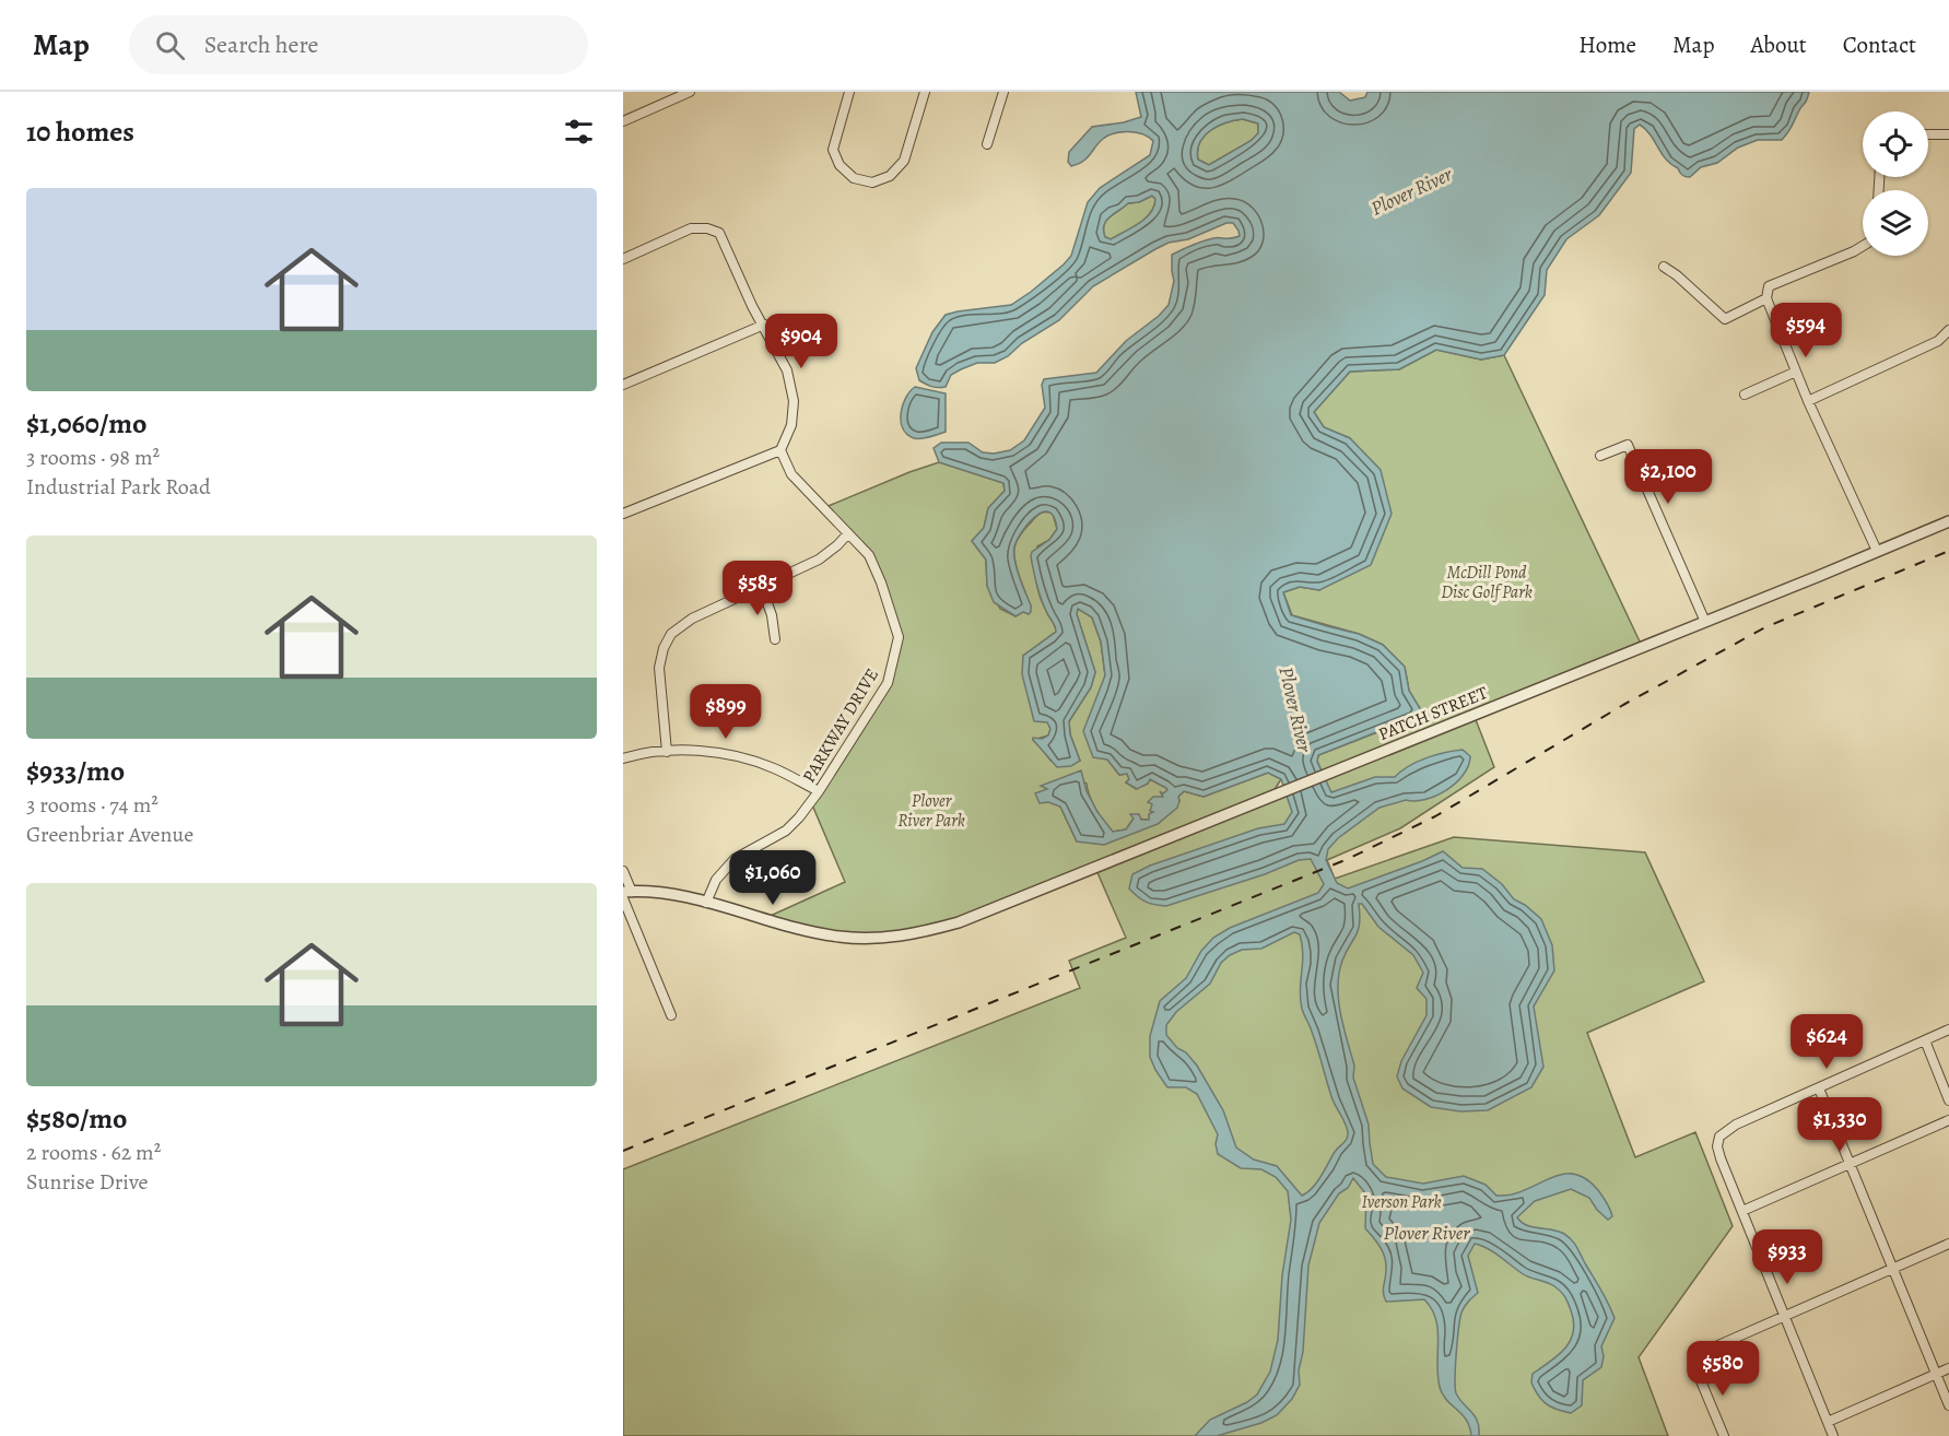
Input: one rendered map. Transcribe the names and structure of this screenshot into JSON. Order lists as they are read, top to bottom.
{
  "streets": {
    "street": ["PATCH STREET", "PARKWAY DRIVE"]
  },
  "crossings": [
    ["PATCH STREET", "PARKWAY DRIVE"]
  ],
  "water": ["Plover River"],
  "parks": ["McDill Pond Disc Golf Park", "Plover River Park", "Iverson Park"],
  "page": {
    "header": "Map",
    "search": "Search here",
    "nav": [
      "Home",
      "Map",
      "About",
      "Contact"
    ],
    "heading": "10 homes",
    "list": [
      {
        "name": "$1,060/mo",
        "note": "3 rooms · 98 m² · Industrial Park Road"
      },
      {
        "name": "$933/mo",
        "note": "3 rooms · 74 m² · Greenbriar Avenue"
      },
      {
        "name": "$580/mo",
        "note": "2 rooms · 62 m² · Sunrise Drive"
      }
    ],
    "price": [
      "$594",
      "$904",
      "$2,100",
      "$585",
      "$899",
      "$1,060",
      "$624",
      "$1,330",
      "$933",
      "$580"
    ]
  }
}
